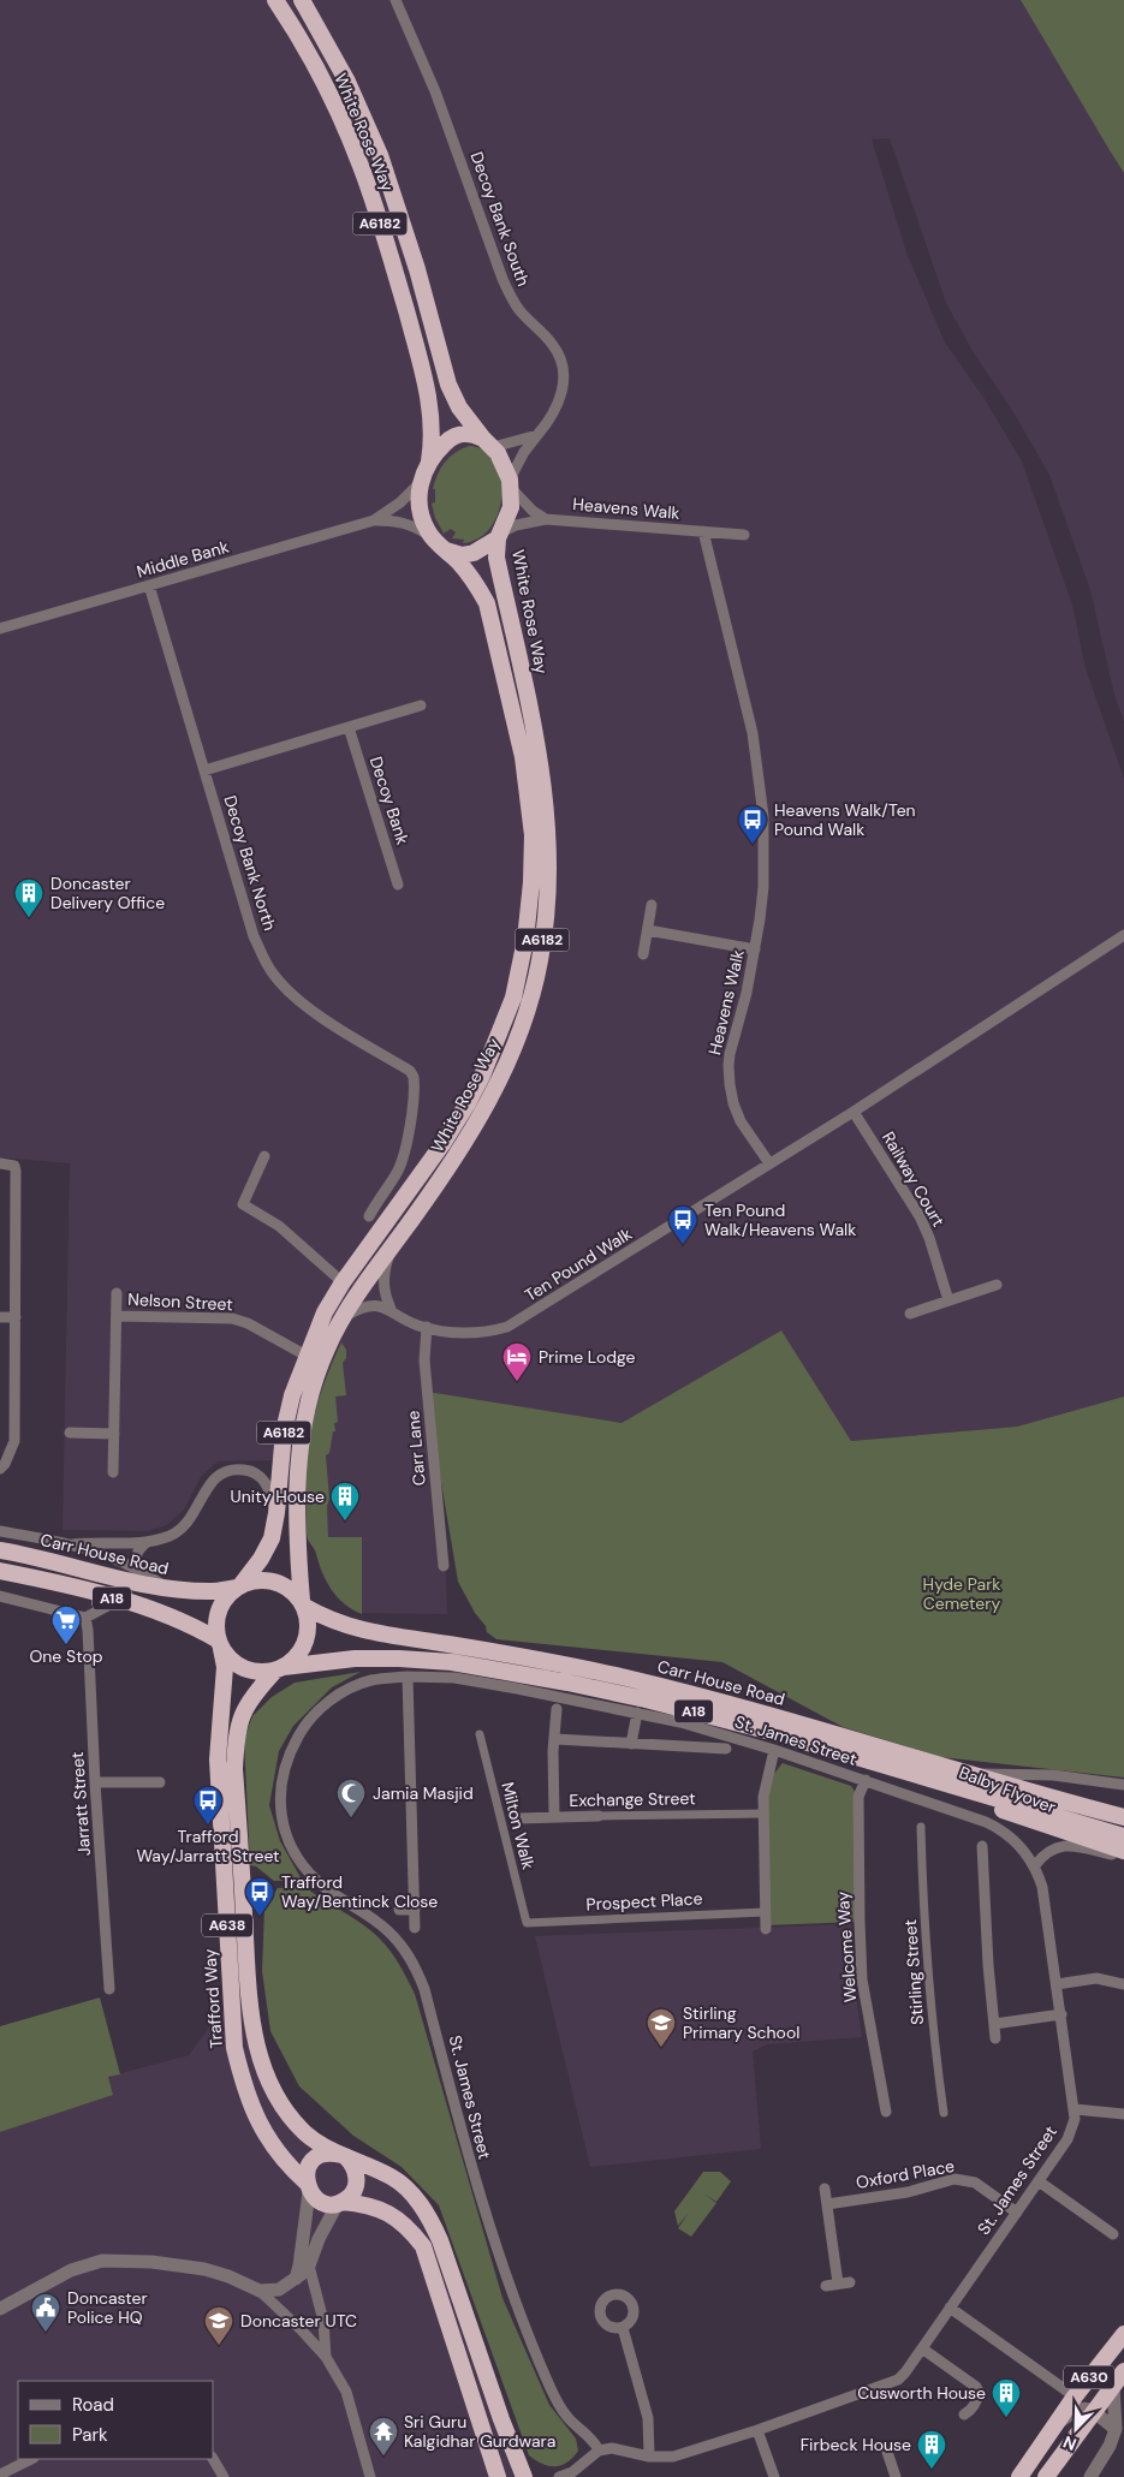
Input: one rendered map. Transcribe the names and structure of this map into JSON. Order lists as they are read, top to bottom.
{
  "streets": {
    "highway": [
      "White Rose Way",
      "A6182",
      "Carr House Road",
      "A18",
      "Balby Flyover",
      "A638",
      "Trafford Way",
      "A630"
    ],
    "street": [
      "Decoy Bank South",
      "Heavens Walk",
      "Middle Bank",
      "Decoy Bank",
      "Decoy Bank North",
      "Railway Court",
      "Ten Pound Walk",
      "Nelson Street",
      "Carr Lane",
      "St. James Street",
      "Exchange Street",
      "Jarratt Street",
      "Milton Walk",
      "Prospect Place",
      "Welcome Way",
      "Stirling Street",
      "Oxford Place"
    ]
  },
  "crossings": [
    ["White Rose Way", "Decoy Bank South"],
    ["White Rose Way", "Heavens Walk"],
    ["White Rose Way", "Middle Bank"],
    ["White Rose Way", "Ten Pound Walk"],
    ["White Rose Way", "Nelson Street"],
    ["White Rose Way", "Carr House Road"],
    ["White Rose Way", "A18"],
    ["White Rose Way", "A638"],
    ["White Rose Way", "Trafford Way"],
    ["Decoy Bank South", "Heavens Walk"],
    ["Decoy Bank South", "Middle Bank"],
    ["Heavens Walk", "Middle Bank"],
    ["Heavens Walk", "Ten Pound Walk"],
    ["Middle Bank", "Decoy Bank North"],
    ["Ten Pound Walk", "Carr Lane"],
    ["Carr House Road", "A18"],
    ["Carr House Road", "Balby Flyover"],
    ["Carr House Road", "A638"],
    ["Carr House Road", "Trafford Way"],
    ["A18", "A638"],
    ["A18", "Trafford Way"],
    ["St. James Street", "Welcome Way"],
    ["St. James Street", "Oxford Place"],
    ["Exchange Street", "Milton Walk"],
    ["Milton Walk", "Prospect Place"],
    ["A638", "Trafford Way"]
  ],
  "parks": ["Hyde Park Cemetery"],
  "places": {
    "bus stop": [
      "Heavens Walk/Ten Pound Walk",
      "Ten Pound Walk/Heavens Walk",
      "Trafford Way/Jarratt Street",
      "Trafford Way/Bentinck Close"
    ],
    "building": [
      "Doncaster Delivery Office",
      "Unity House",
      "Cusworth House",
      "Firbeck House"
    ],
    "hotel": ["Prime Lodge"],
    "supermarket": ["One Stop"],
    "mosque": ["Jamia Masjid"],
    "school or university": ["Stirling Primary School", "Doncaster UTC"],
    "public building": ["Doncaster Police HQ"],
    "temple": ["Sri Guru Kalgidhar Gurdwara"]
  },
  "legend": ["Road", "Park"],
  "north": "bottom left"
}
